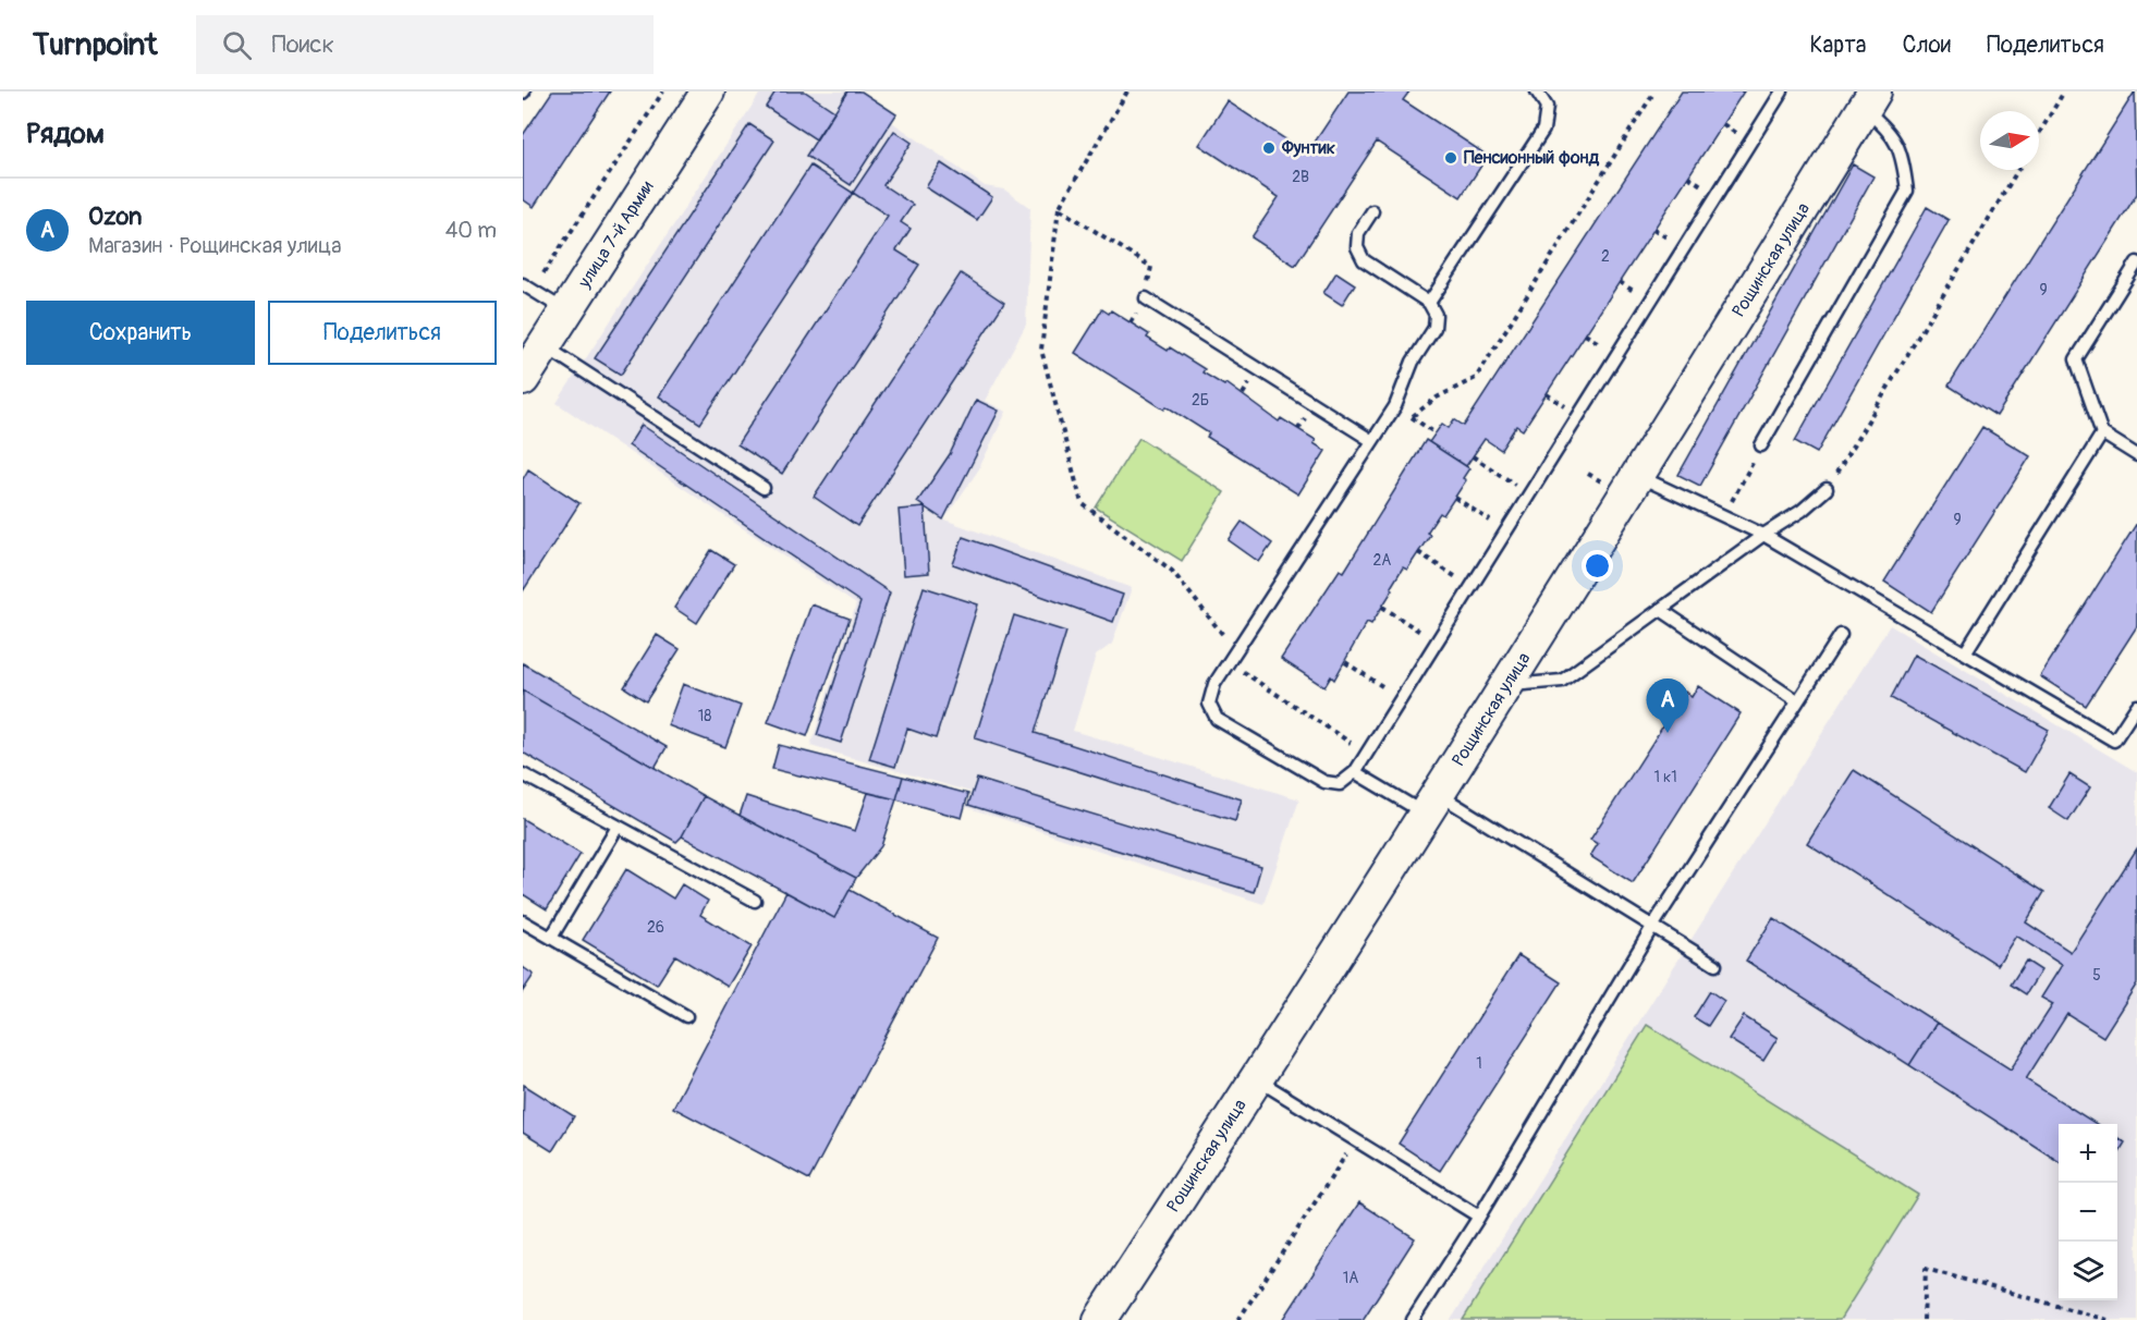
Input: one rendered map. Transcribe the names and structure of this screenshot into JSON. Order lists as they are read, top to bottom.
{
  "streets": {
    "street": ["улица 7-й Армии", "Рощинская улица"]
  },
  "places": ["Фунтик", "Пенсионный фонд"],
  "house_numbers": [
    "2В",
    "2",
    "9",
    "2Б",
    "9",
    "2А",
    "18",
    "1 к1",
    "26",
    "5",
    "1",
    "1А"
  ],
  "north": "right",
  "page": {
    "header": "Turnpoint",
    "search": "Поиск",
    "nav": ["Карта", "Слои", "Поделиться"],
    "heading": "Рядом",
    "list": [
      {
        "mark": "A",
        "name": "Ozon",
        "note": "Магазин · Рощинская улица",
        "value": "40 m"
      }
    ],
    "buttons": ["Сохранить", "Поделиться"],
    "pins": "A",
    "map_buttons": ["+", "−"]
  }
}
